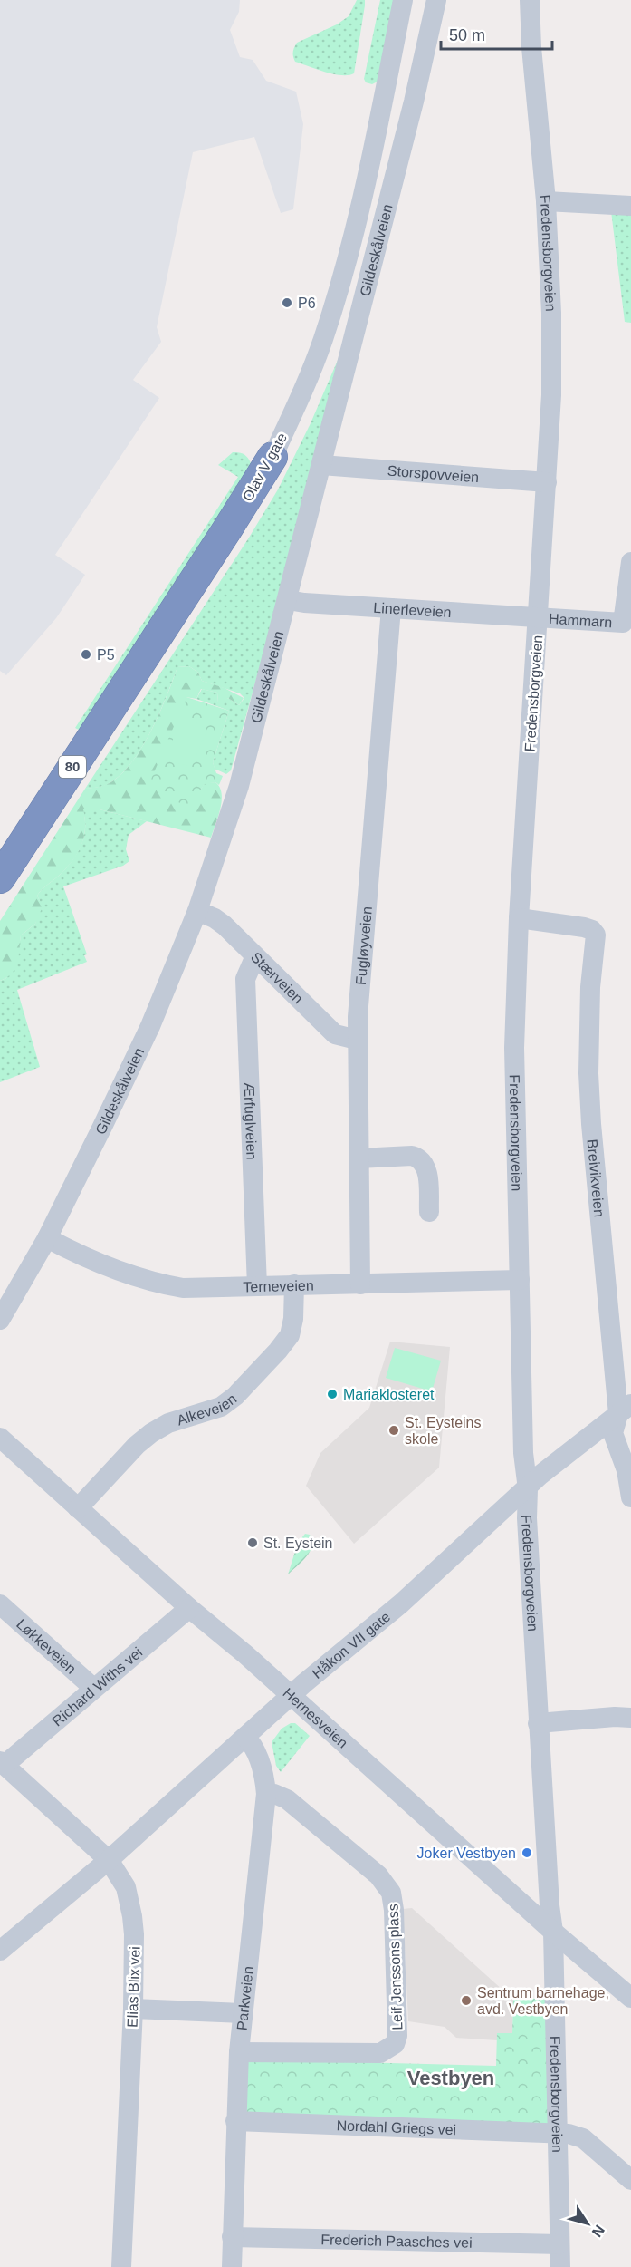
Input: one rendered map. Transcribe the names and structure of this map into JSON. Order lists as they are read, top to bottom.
{
  "streets": {
    "highway": ["Olav V gate", "80"],
    "street": [
      "Gildeskålveien",
      "Fredensborgveien",
      "Storspovveien",
      "Linerleveien",
      "Hammarn",
      "Fugløyveien",
      "Stærveien",
      "Ærfuglveien",
      "Breivikveien",
      "Terneveien",
      "Alkeveien",
      "Håkon VII gate",
      "Løkkeveien",
      "Richard Withs vei",
      "Hernesveien",
      "Leif Jenssons plass",
      "Elias Blix vei",
      "Parkveien",
      "Nordahl Griegs vei",
      "Frederich Paasches vei"
    ]
  },
  "crossings": [
    ["Gildeskålveien", "Storspovveien"],
    ["Gildeskålveien", "Linerleveien"],
    ["Gildeskålveien", "Stærveien"],
    ["Gildeskålveien", "Terneveien"],
    ["Fredensborgveien", "Storspovveien"],
    ["Fredensborgveien", "Linerleveien"],
    ["Fredensborgveien", "Hammarn"],
    ["Fredensborgveien", "Breivikveien"],
    ["Fredensborgveien", "Terneveien"],
    ["Fredensborgveien", "Håkon VII gate"],
    ["Fredensborgveien", "Hernesveien"],
    ["Fredensborgveien", "Nordahl Griegs vei"],
    ["Fredensborgveien", "Frederich Paasches vei"],
    ["Linerleveien", "Hammarn"],
    ["Linerleveien", "Fugløyveien"],
    ["Fugløyveien", "Stærveien"],
    ["Fugløyveien", "Terneveien"],
    ["Stærveien", "Ærfuglveien"],
    ["Ærfuglveien", "Terneveien"],
    ["Breivikveien", "Håkon VII gate"],
    ["Terneveien", "Alkeveien"],
    ["Alkeveien", "Hernesveien"],
    ["Håkon VII gate", "Hernesveien"],
    ["Håkon VII gate", "Elias Blix vei"],
    ["Håkon VII gate", "Parkveien"],
    ["Løkkeveien", "Richard Withs vei"],
    ["Richard Withs vei", "Hernesveien"],
    ["Richard Withs vei", "Elias Blix vei"],
    ["Leif Jenssons plass", "Parkveien"],
    ["Parkveien", "Nordahl Griegs vei"],
    ["Parkveien", "Frederich Paasches vei"]
  ],
  "districts": ["Vestbyen"],
  "places": [
    "P6",
    "P5",
    "Mariaklosteret",
    "St. Eysteins skole",
    "St. Eystein",
    "Joker Vestbyen",
    "Sentrum barnehage, avd. Vestbyen"
  ],
  "scale_bar": "50 m",
  "north": "bottom right"
}
